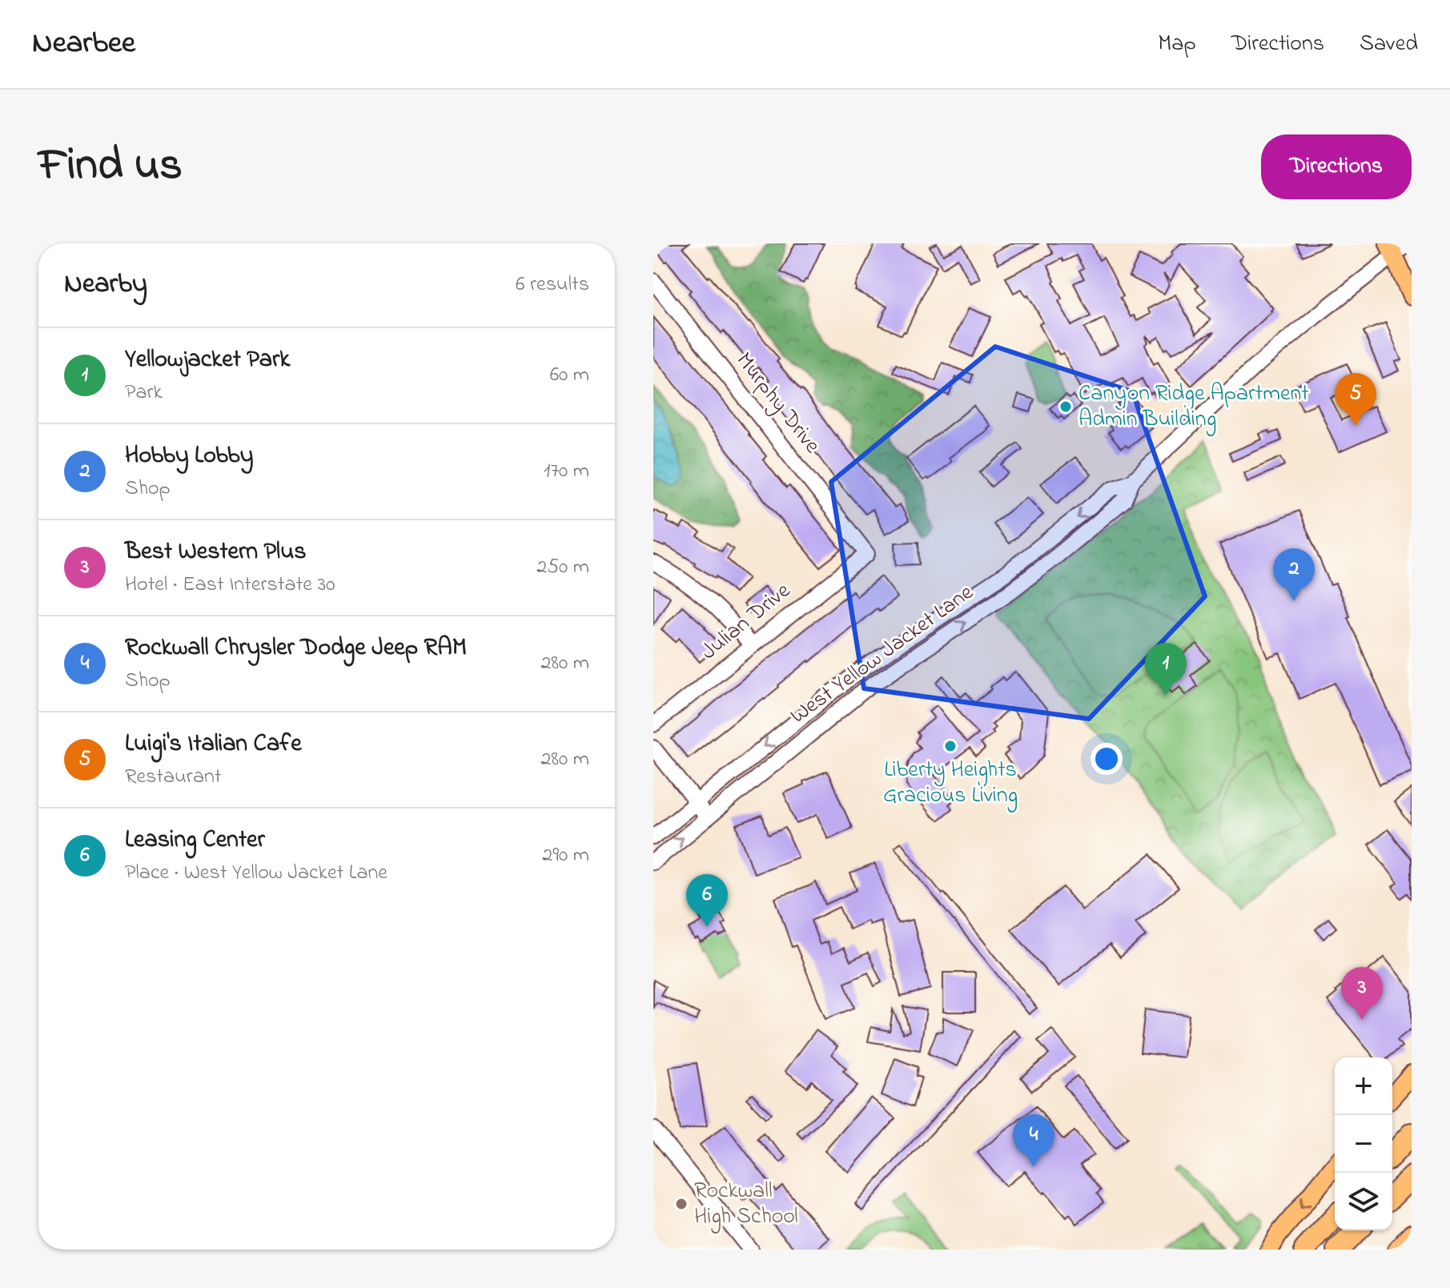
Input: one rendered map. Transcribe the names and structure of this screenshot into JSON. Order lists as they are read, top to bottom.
{
  "streets": {
    "street": ["Murphy Drive", "Julian Drive", "West Yellow Jacket Lane"]
  },
  "crossings": [
    ["Murphy Drive", "Julian Drive"]
  ],
  "places": ["Canyon Ridge Apartment Admin Building", "Liberty Heights Gracious Living", "Rockwall High School"],
  "page": {
    "header": "Nearbee",
    "nav": ["Map", "Directions", "Saved"],
    "title": "Find us",
    "buttons": "Directions",
    "heading": ["Nearby", "6 results"],
    "list": [
      {
        "mark": "1",
        "name": "Yellowjacket Park",
        "note": "Park",
        "value": "60 m"
      },
      {
        "mark": "2",
        "name": "Hobby Lobby",
        "note": "Shop",
        "value": "170 m"
      },
      {
        "mark": "3",
        "name": "Best Western Plus",
        "note": "Hotel · East Interstate 30",
        "value": "250 m"
      },
      {
        "mark": "4",
        "name": "Rockwall Chrysler Dodge Jeep RAM",
        "note": "Shop",
        "value": "280 m"
      },
      {
        "mark": "5",
        "name": "Luigi's Italian Cafe",
        "note": "Restaurant",
        "value": "280 m"
      },
      {
        "mark": "6",
        "name": "Leasing Center",
        "note": "Place · West Yellow Jacket Lane",
        "value": "290 m"
      }
    ],
    "pins": [
      "5",
      "2",
      "1",
      "6",
      "3",
      "4"
    ],
    "map_buttons": ["+", "−"]
  }
}
